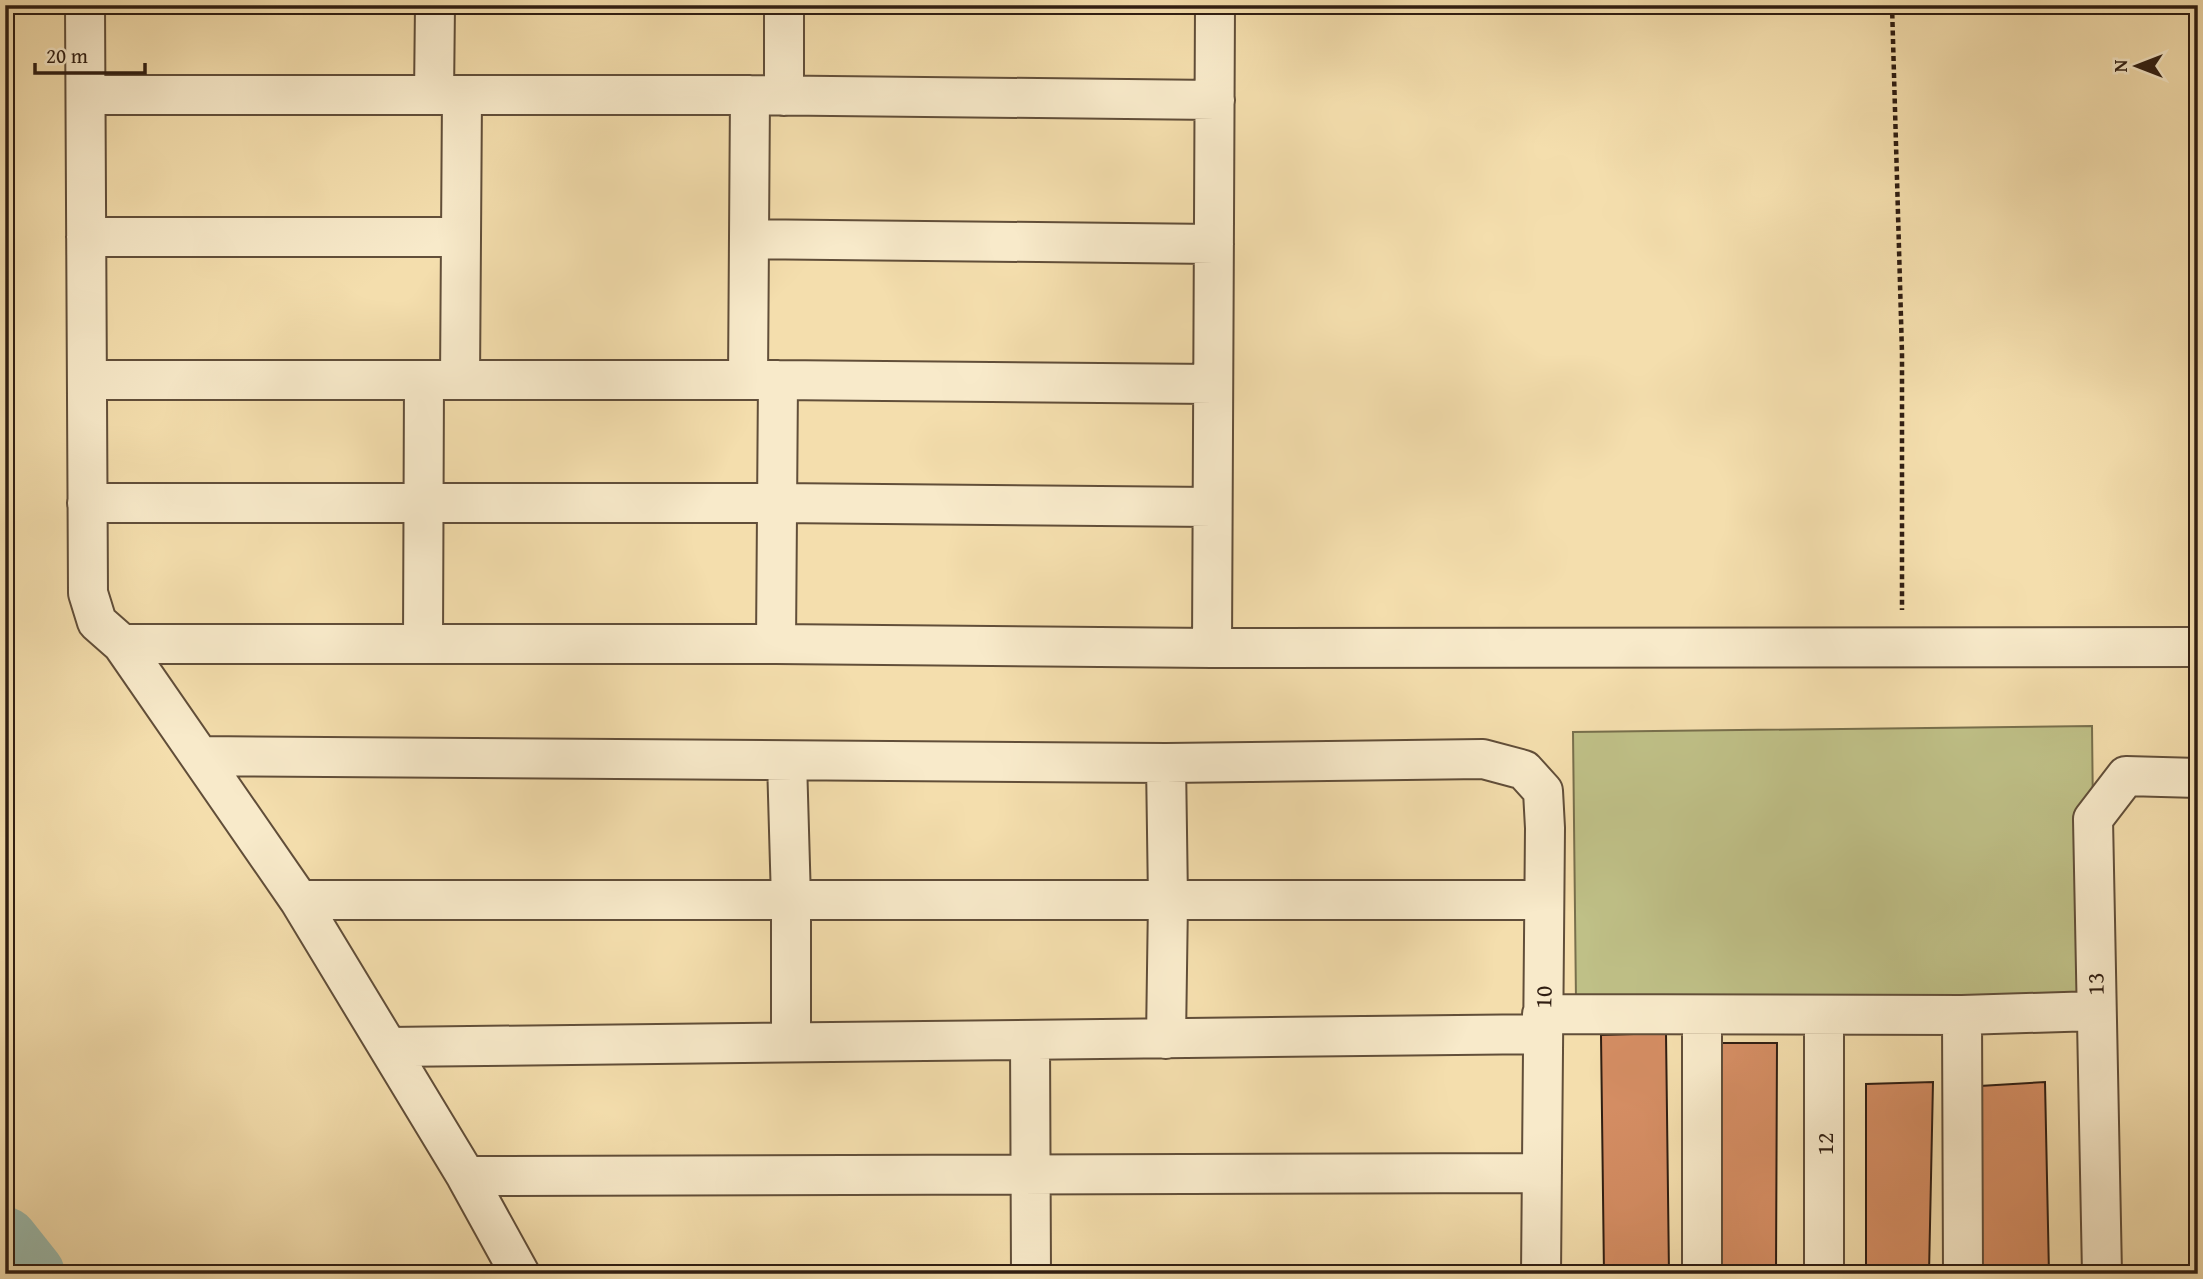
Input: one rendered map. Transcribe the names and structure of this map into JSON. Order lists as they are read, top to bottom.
{
  "streets": {
    "street": ["13", "10", "12"]
  },
  "scale_bar": "20 m",
  "north": "left"
}
